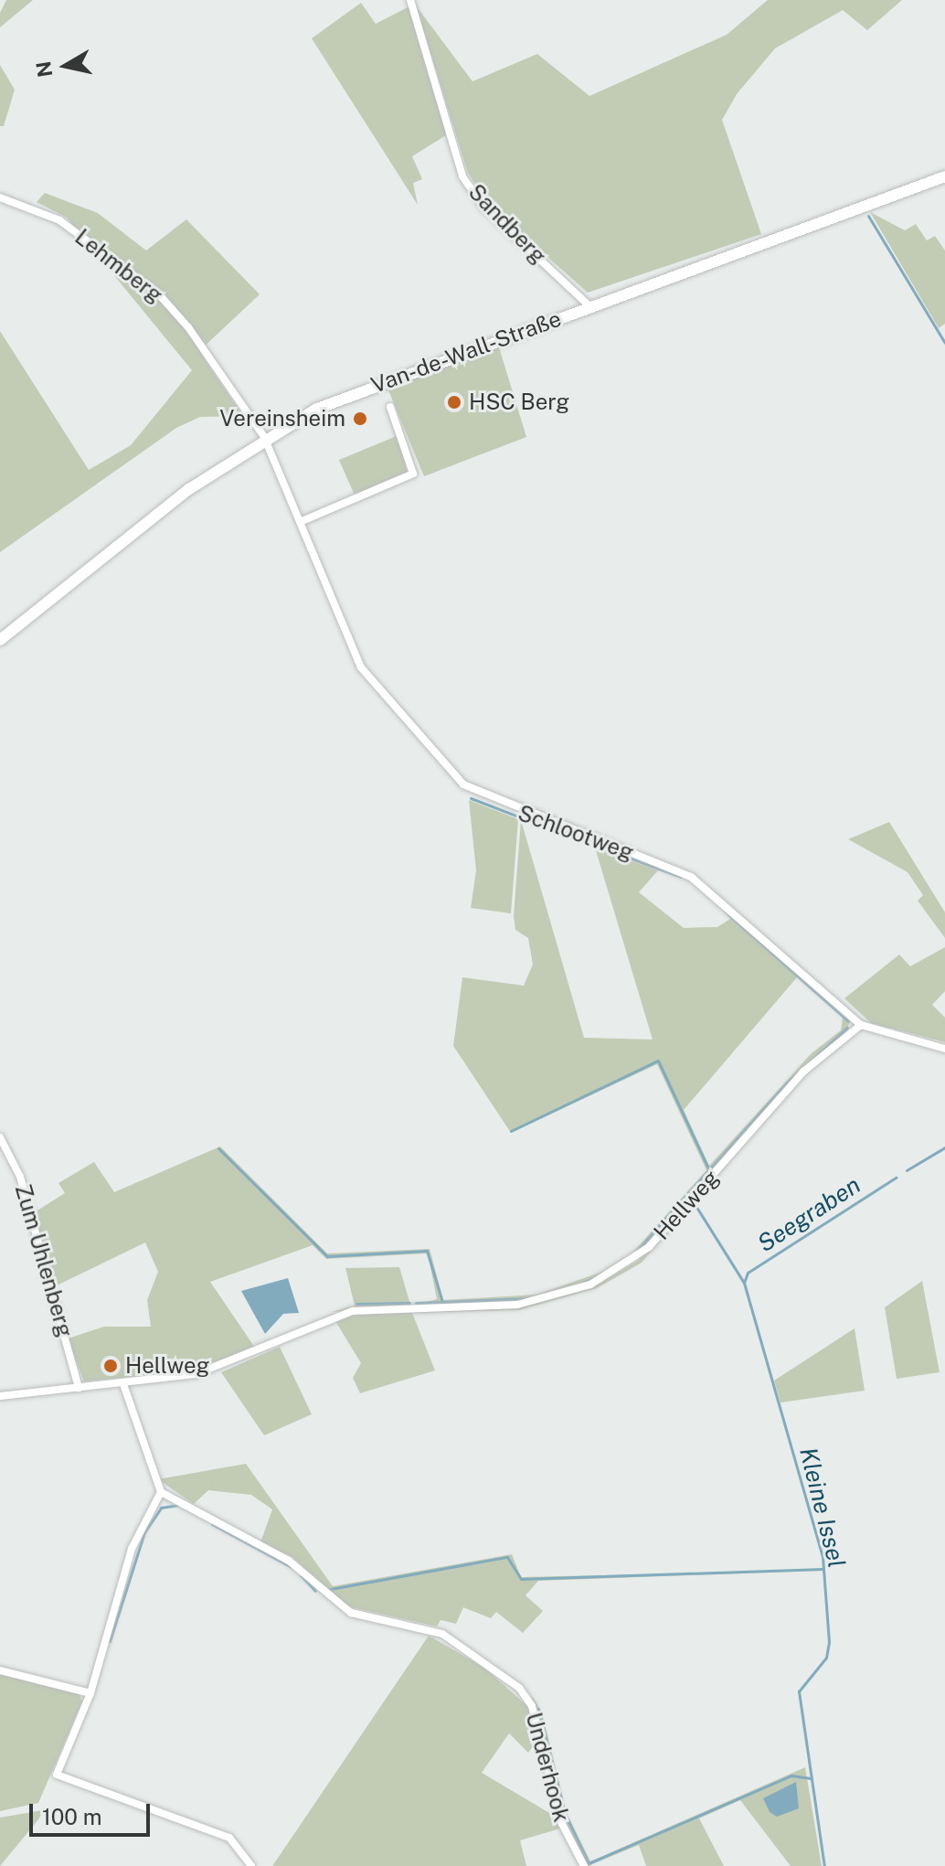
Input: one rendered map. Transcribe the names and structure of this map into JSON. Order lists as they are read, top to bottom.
{
  "streets": {
    "main road": ["Van-de-Wall-Straße"],
    "street": [
      "Sandberg",
      "Lehmberg",
      "Schlootweg",
      "Hellweg",
      "Zum Uhlenberg",
      "Underhook"
    ]
  },
  "crossings": [
    ["Sandberg", "Van-de-Wall-Straße"],
    ["Lehmberg", "Van-de-Wall-Straße"],
    ["Lehmberg", "Schlootweg"],
    ["Van-de-Wall-Straße", "Schlootweg"],
    ["Schlootweg", "Hellweg"],
    ["Hellweg", "Zum Uhlenberg"]
  ],
  "water": ["Seegraben", "Kleine Issel"],
  "places": ["HSC Berg", "Vereinsheim", "Hellweg"],
  "scale_bar": "100 m",
  "north": "left"
}
